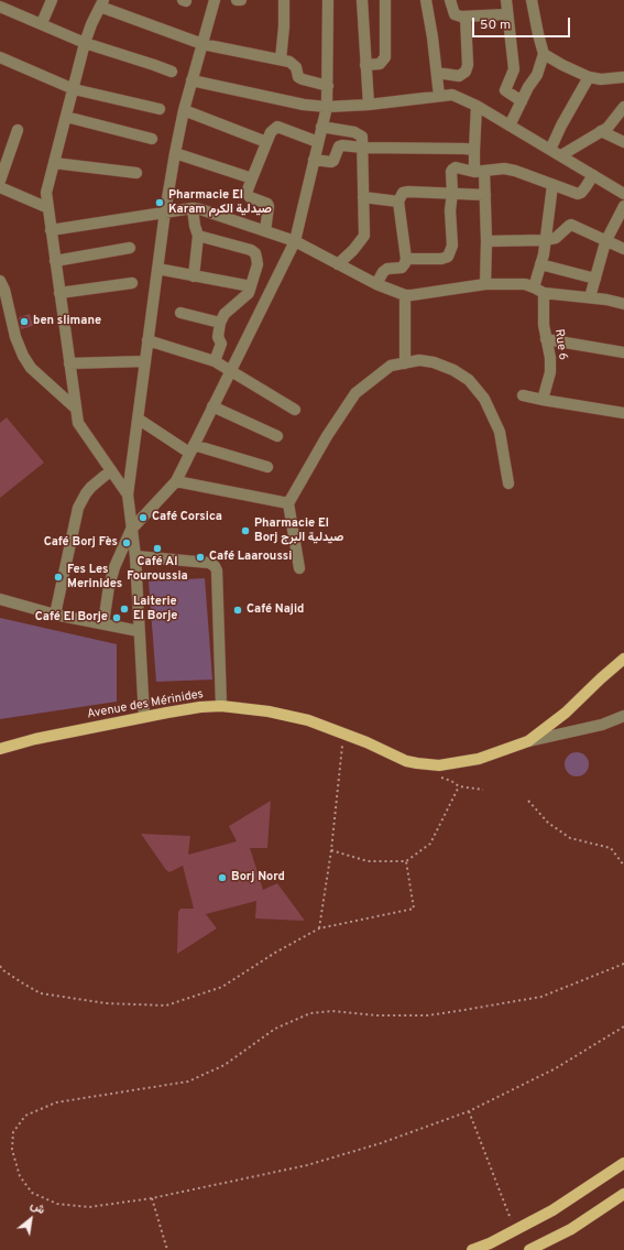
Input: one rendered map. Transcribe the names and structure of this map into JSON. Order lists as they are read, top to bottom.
{
  "streets": {
    "main road": ["Avenue des Mérinides"],
    "street": ["Rue 6"]
  },
  "places": [
    "Pharmacie El Karam صيدلية الكرم",
    "ben slimane",
    "Café Corsica",
    "Pharmacie El Borj صيدلية البرج",
    "Café Borj Fès",
    "Café Al Fouroussia",
    "Café Laaroussi",
    "Fes Les Merinides",
    "Laiterie El Borje",
    "Café Najid",
    "Café El Borje",
    "Borj Nord"
  ],
  "scale_bar": "50 m",
  "north": "top right"
}
